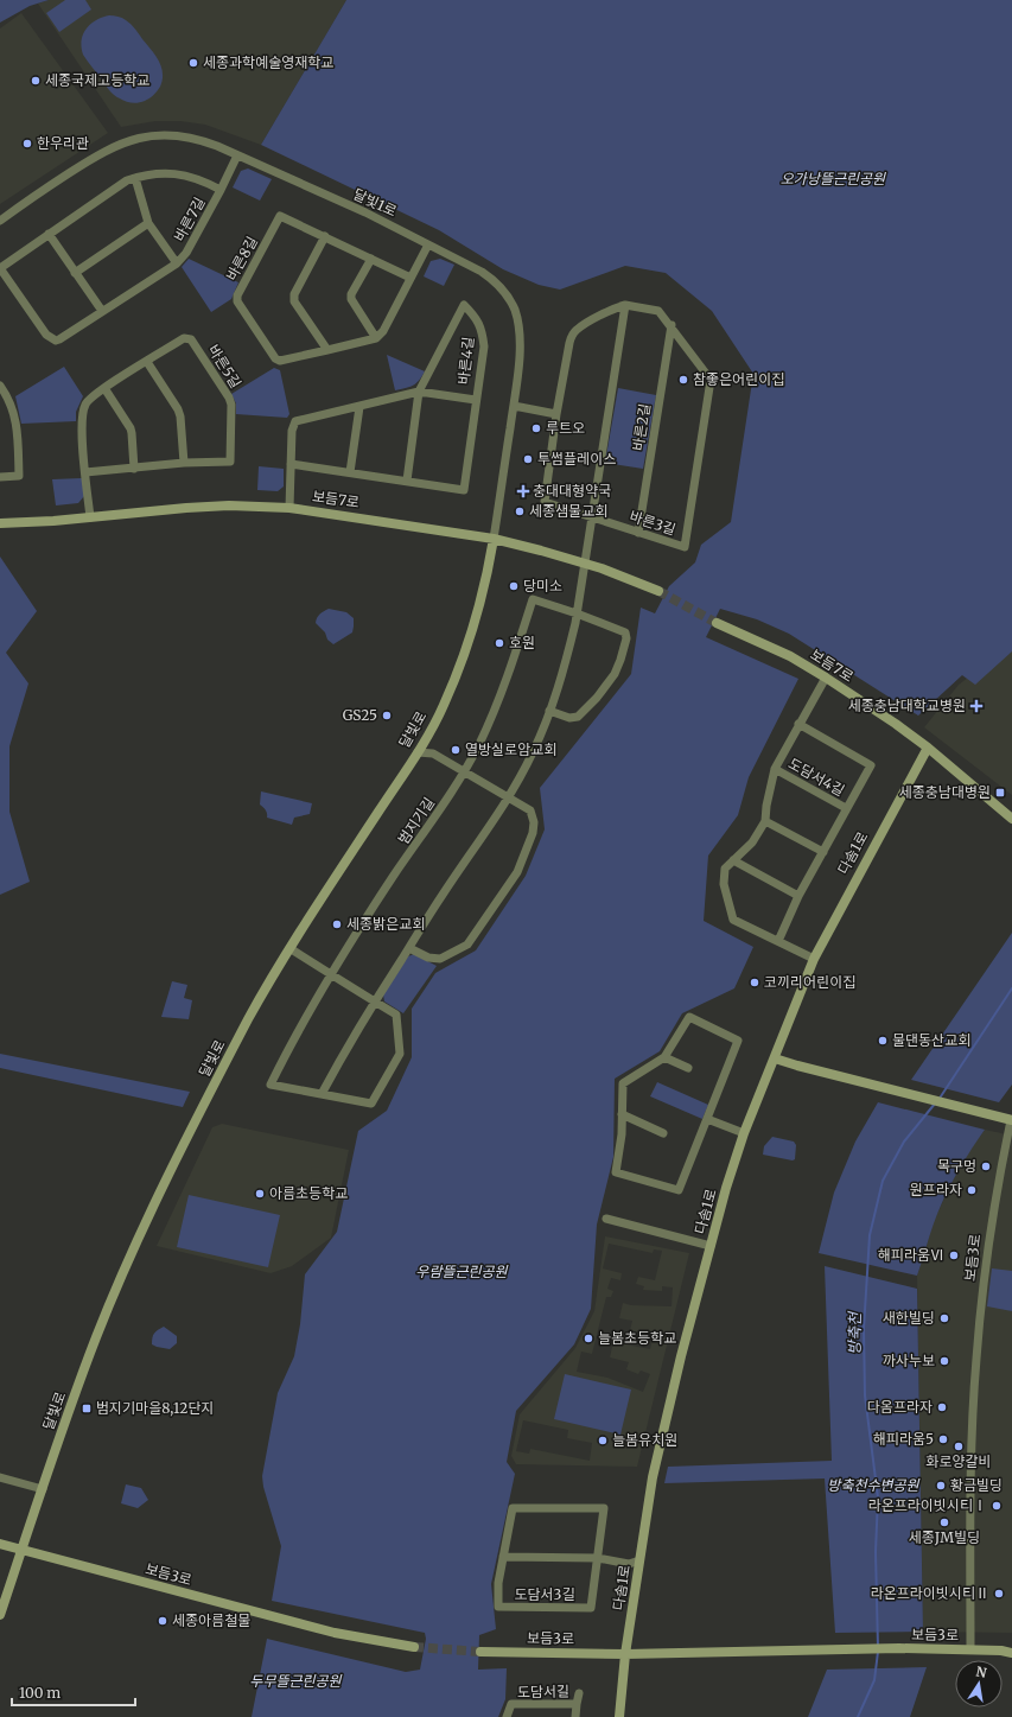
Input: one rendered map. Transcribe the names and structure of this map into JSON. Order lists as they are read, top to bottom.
{
  "streets": {
    "street": [
      "달빛1로",
      "바른7길",
      "바른8길",
      "바른4길",
      "바른5길",
      "바른2길",
      "보듬7로",
      "바른3길",
      "달빛로",
      "도담서4길",
      "범지기길",
      "다솜1로",
      "보듬3로",
      "도담서3길",
      "도담서길"
    ]
  },
  "crossings": [
    ["달빛1로", "보듬7로"],
    ["달빛1로", "달빛로"],
    ["바른5길", "보듬7로"],
    ["바른2길", "바른3길"],
    ["보듬7로", "달빛로"],
    ["보듬7로", "도담서4길"],
    ["보듬7로", "다솜1로"],
    ["달빛로", "보듬3로"],
    ["도담서4길", "다솜1로"],
    ["다솜1로", "보듬3로"]
  ],
  "water": ["방축천"],
  "parks": [
    "오가낭뜰근린공원",
    "우람뜰근린공원",
    "방축천수변공원",
    "두무뜰근린공원"
  ],
  "places": {
    "other": [
      "세종과학예술영재학교",
      "세종국제고등학교",
      "한우리관",
      "참좋은어린이집",
      "루트오",
      "투썸플레이스",
      "세종샘물교회",
      "당미소",
      "호원",
      "GS25",
      "열방실로암교회",
      "세종밝은교회",
      "코끼리어린이집",
      "물댄동산교회",
      "목구멍",
      "원프라자",
      "아름초등학교",
      "해피라움Ⅵ",
      "새한빌딩",
      "늘봄초등학교",
      "까사누보",
      "다옴프라자",
      "해피라움5",
      "늘봄유치원",
      "화로양갈비",
      "황금빌딩",
      "라온프라이빗시티Ⅰ",
      "세종JM빌딩",
      "라온프라이빗시티Ⅱ",
      "세종아름철물"
    ],
    "health": ["충대대형약국", "세종충남대학교병원"],
    "transit": ["세종충남대병원", "범지기마을8,12단지"]
  },
  "scale_bar": "100 m",
  "north": "top"
}
